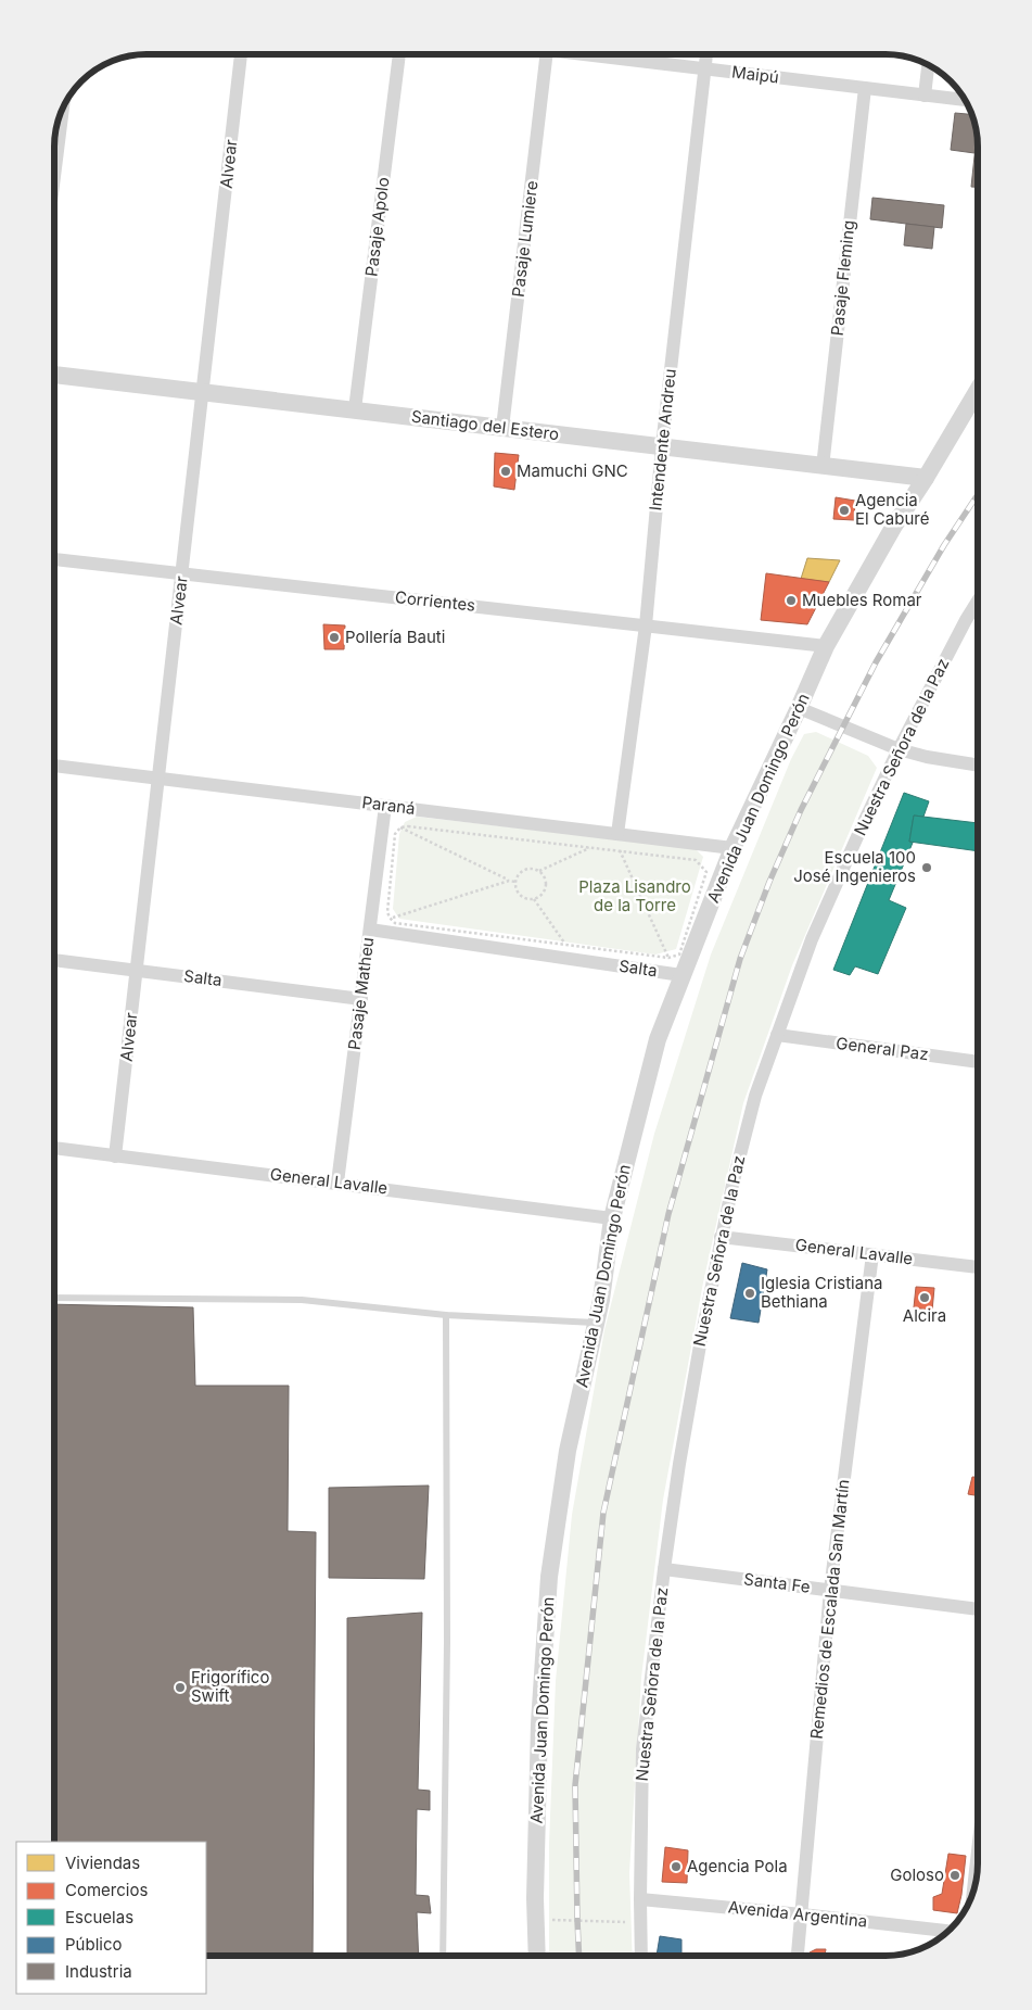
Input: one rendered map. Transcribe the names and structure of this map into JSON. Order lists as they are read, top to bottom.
{
  "streets": {
    "street": [
      "Maipú",
      "Alvear",
      "Pasaje Apolo",
      "Pasaje Lumiere",
      "Pasaje Fleming",
      "Santiago del Estero",
      "Intendente Andreu",
      "Corrientes",
      "Nuestra Señora de la Paz",
      "Avenida Juan Domingo Perón",
      "Paraná",
      "Salta",
      "Pasaje Matheu",
      "General Paz",
      "General Lavalle",
      "Santa Fe",
      "Remedios de Escalada San Martín",
      "Avenida Argentina"
    ]
  },
  "crossings": [
    ["Maipú", "Pasaje Fleming"],
    ["Maipú", "Intendente Andreu"],
    ["Alvear", "Santiago del Estero"],
    ["Alvear", "Corrientes"],
    ["Alvear", "Paraná"],
    ["Alvear", "Salta"],
    ["Alvear", "General Lavalle"],
    ["Pasaje Apolo", "Santiago del Estero"],
    ["Pasaje Lumiere", "Santiago del Estero"],
    ["Pasaje Fleming", "Santiago del Estero"],
    ["Santiago del Estero", "Intendente Andreu"],
    ["Santiago del Estero", "Avenida Juan Domingo Perón"],
    ["Intendente Andreu", "Corrientes"],
    ["Intendente Andreu", "Paraná"],
    ["Corrientes", "Avenida Juan Domingo Perón"],
    ["Nuestra Señora de la Paz", "General Paz"],
    ["Nuestra Señora de la Paz", "General Lavalle"],
    ["Nuestra Señora de la Paz", "Santa Fe"],
    ["Nuestra Señora de la Paz", "Avenida Argentina"],
    ["Avenida Juan Domingo Perón", "Paraná"],
    ["Avenida Juan Domingo Perón", "Salta"],
    ["Avenida Juan Domingo Perón", "General Lavalle"],
    ["Paraná", "Pasaje Matheu"],
    ["Salta", "Pasaje Matheu"],
    ["Pasaje Matheu", "General Lavalle"],
    ["General Lavalle", "Remedios de Escalada San Martín"],
    ["Santa Fe", "Remedios de Escalada San Martín"],
    ["Remedios de Escalada San Martín", "Avenida Argentina"]
  ],
  "parks": ["Plaza Lisandro de la Torre"],
  "places": [
    "Mamuchi GNC",
    "Agencia El Caburé",
    "Muebles Romar",
    "Pollería Bauti",
    "Escuela 100 José Ingenieros",
    "Iglesia Cristiana Bethiana",
    "Alcira",
    "Frigorífico Swift",
    "Agencia Pola",
    "Goloso"
  ],
  "legend": [
    "Viviendas",
    "Comercios",
    "Escuelas",
    "Público",
    "Industria"
  ]
}
